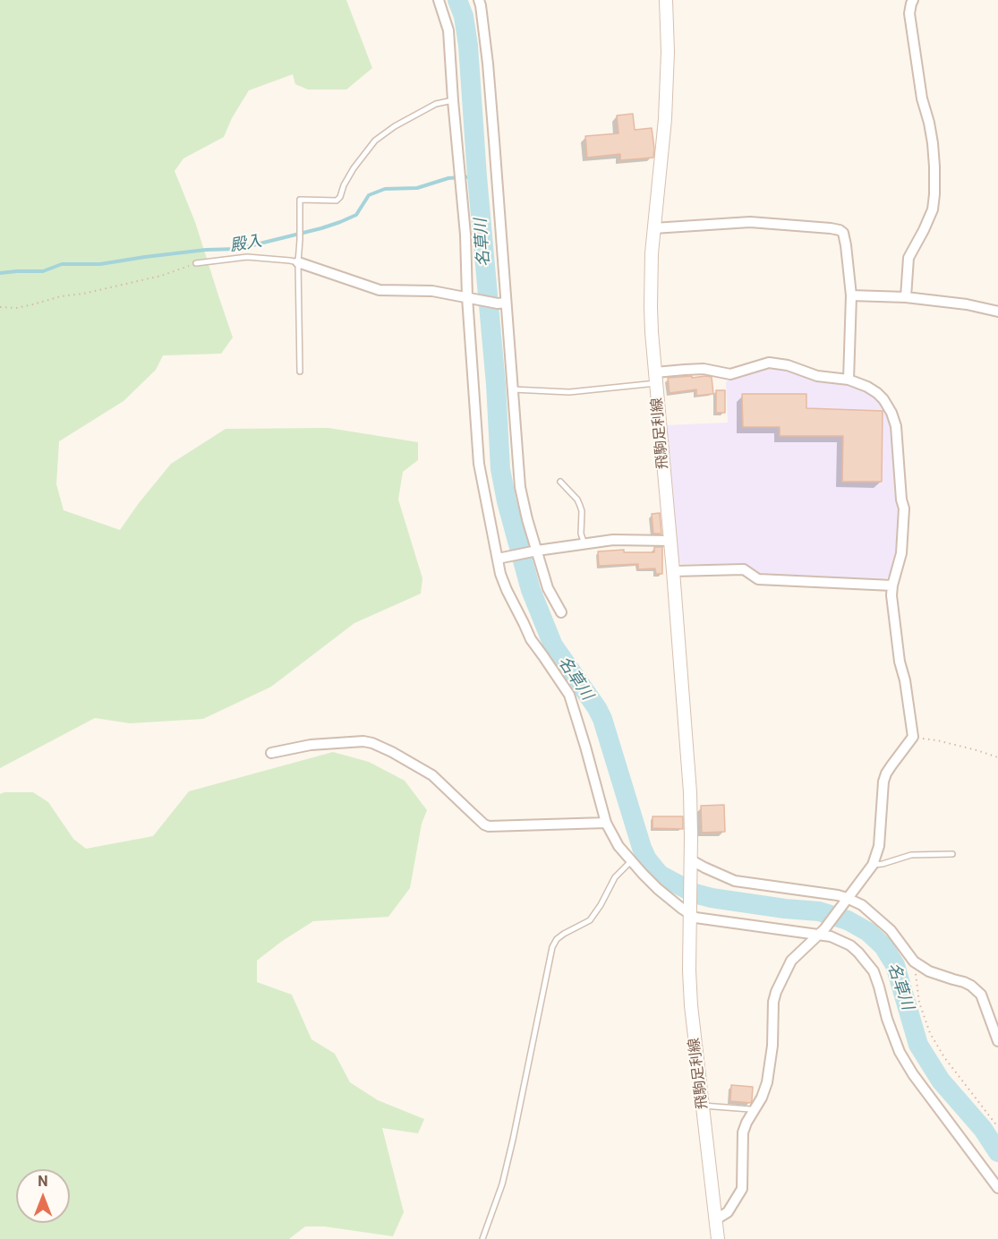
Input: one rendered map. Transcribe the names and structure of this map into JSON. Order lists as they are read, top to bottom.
{
  "streets": {
    "main road": ["飛駒足利線"]
  },
  "water": ["名草川", "殿入"],
  "north": "top"
}
